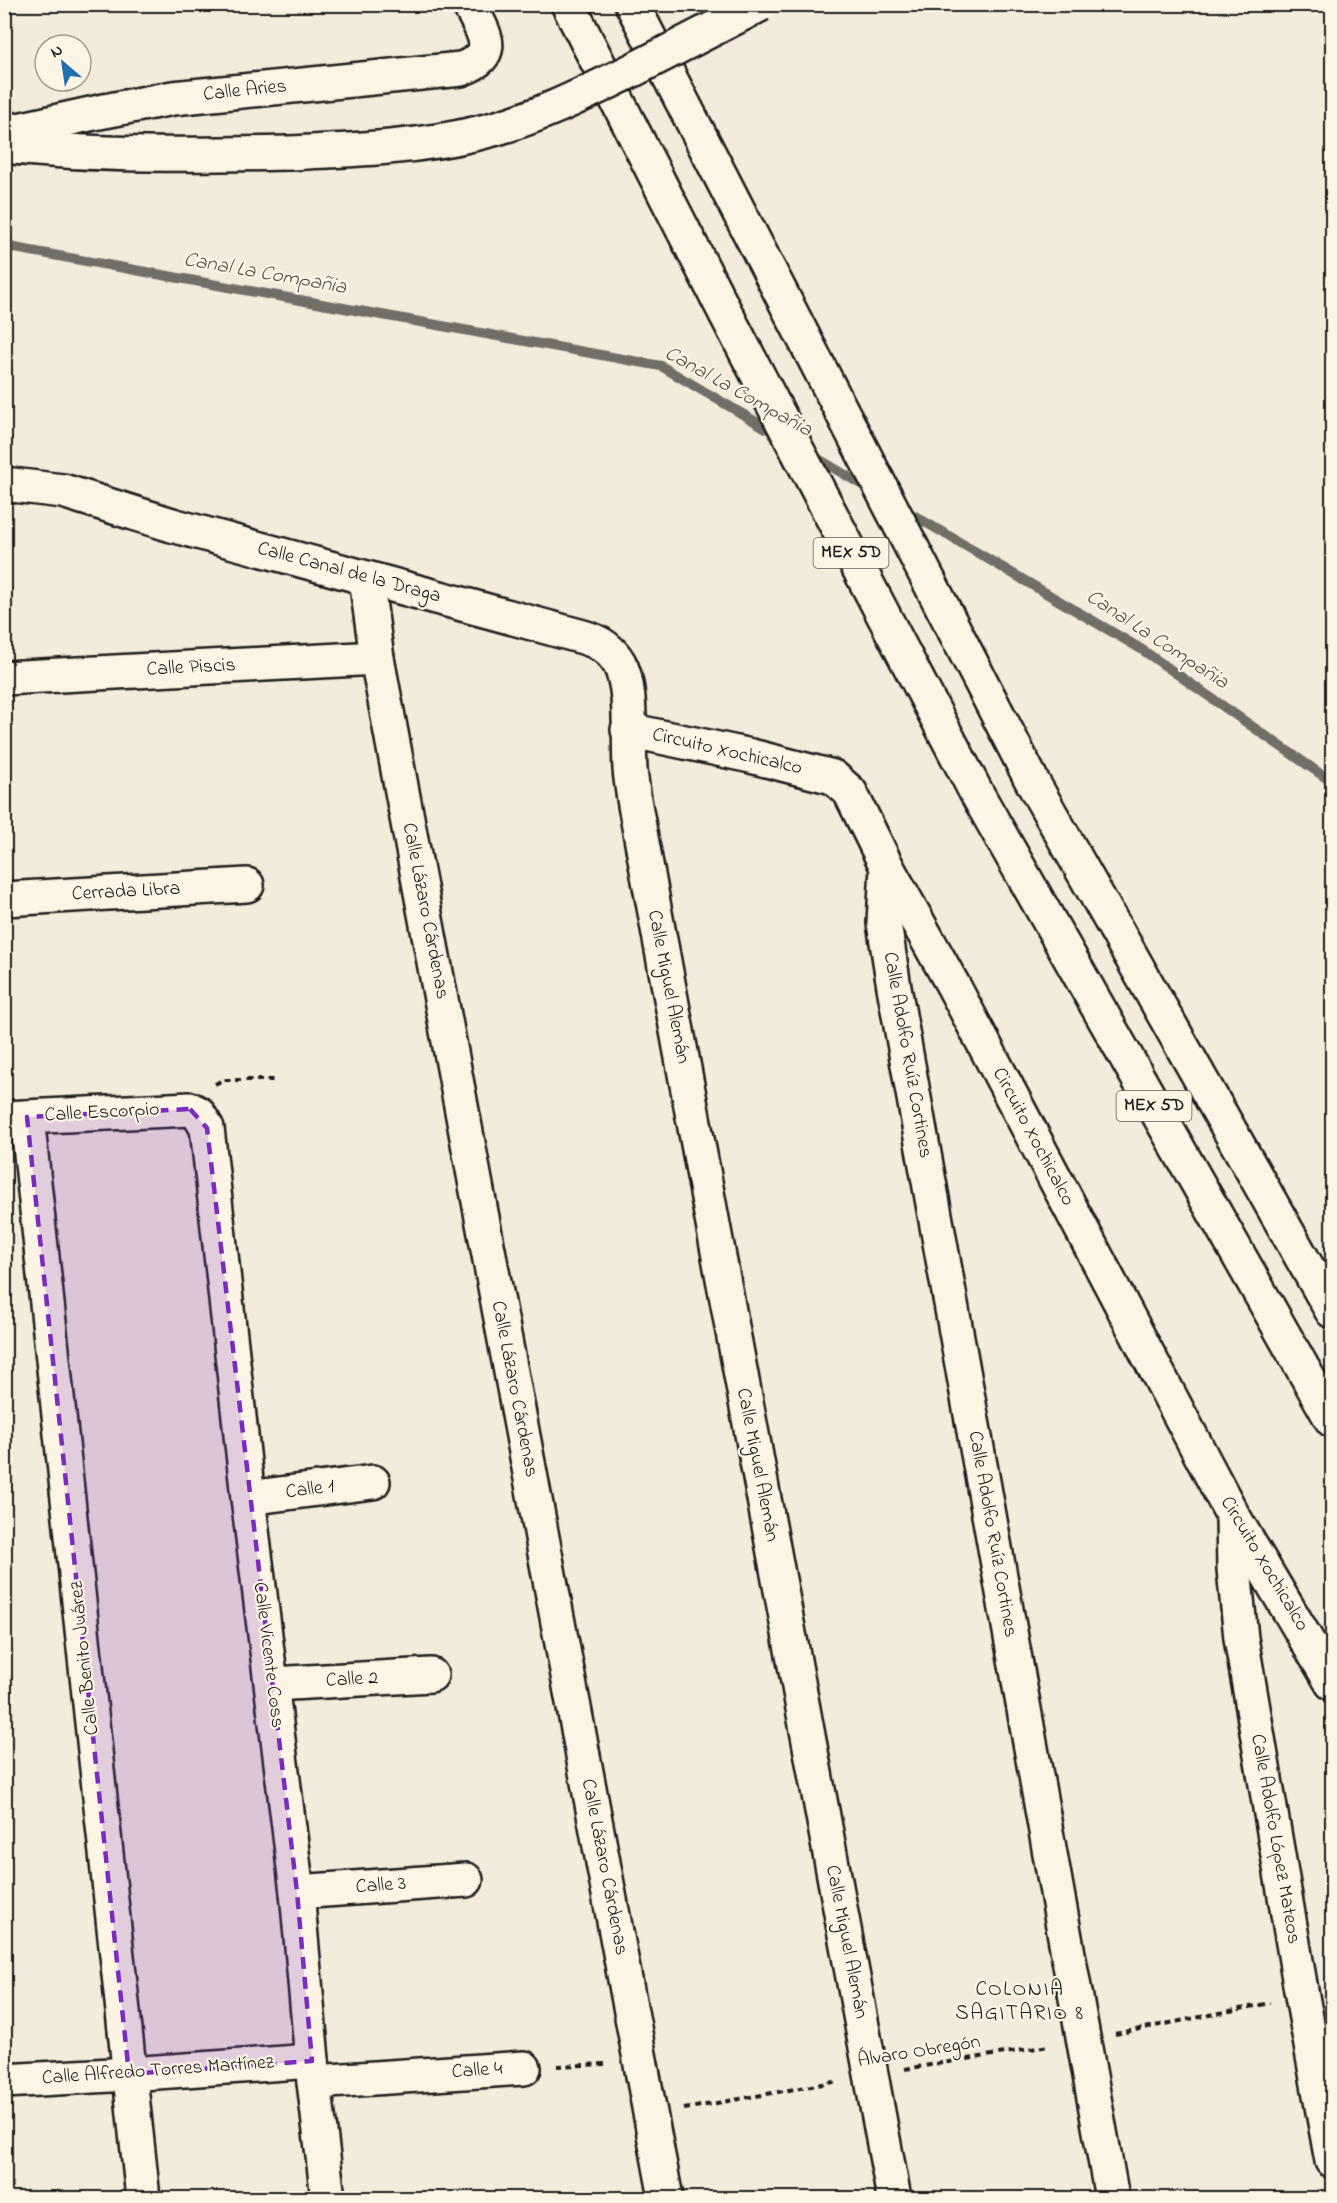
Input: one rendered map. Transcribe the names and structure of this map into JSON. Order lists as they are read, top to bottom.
{
  "streets": {
    "main road": [
      "Calle Aries",
      "MEX 5D",
      "Calle Canal de la Draga",
      "Calle Piscis",
      "Circuito Xochicalco",
      "Cerrada Libra",
      "Calle Lázaro Cárdenas",
      "Calle Miguel Alemán",
      "Calle Adolfo Ruíz Cortines",
      "Calle Escorpio",
      "Calle 1",
      "Calle Vicente Coss",
      "Calle Benito Juárez",
      "Calle 2",
      "Calle Adolfo López Mateos",
      "Calle 3",
      "Calle Alfredo Torres Martínez",
      "Calle 4"
    ],
    "path": ["Álvaro Obregón"]
  },
  "crossings": [
    ["Calle Canal de la Draga", "Circuito Xochicalco"],
    ["Calle Canal de la Draga", "Calle Lázaro Cárdenas"],
    ["Calle Canal de la Draga", "Calle Miguel Alemán"],
    ["Calle Piscis", "Calle Lázaro Cárdenas"],
    ["Circuito Xochicalco", "Calle Miguel Alemán"],
    ["Circuito Xochicalco", "Calle Adolfo Ruíz Cortines"],
    ["Circuito Xochicalco", "Calle Adolfo López Mateos"],
    ["Calle Lázaro Cárdenas", "Álvaro Obregón"],
    ["Calle Lázaro Cárdenas", "Calle 4"],
    ["Calle Miguel Alemán", "Álvaro Obregón"],
    ["Calle Adolfo Ruíz Cortines", "Álvaro Obregón"],
    ["Calle Escorpio", "Calle Vicente Coss"],
    ["Calle Escorpio", "Calle Benito Juárez"],
    ["Calle 1", "Calle Vicente Coss"],
    ["Calle Vicente Coss", "Calle 2"],
    ["Calle Vicente Coss", "Calle 3"],
    ["Calle Vicente Coss", "Calle Alfredo Torres Martínez"],
    ["Calle Vicente Coss", "Calle 4"],
    ["Calle Benito Juárez", "Calle Alfredo Torres Martínez"],
    ["Calle Adolfo López Mateos", "Álvaro Obregón"],
    ["Calle Alfredo Torres Martínez", "Calle 4"]
  ],
  "districts": ["COLONIA SAGITARIO 8"],
  "water": ["Canal La Compañia"],
  "north": "top left"
}
